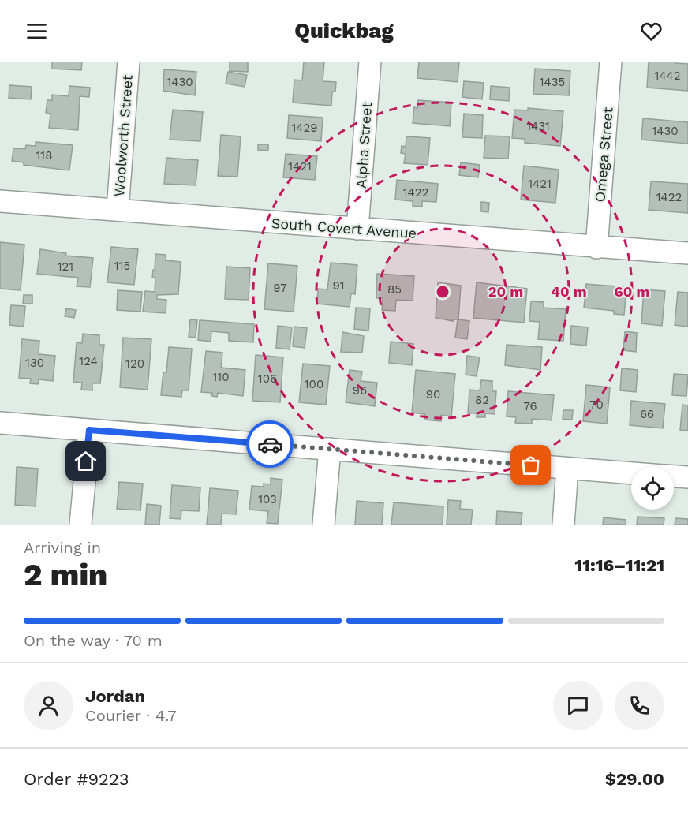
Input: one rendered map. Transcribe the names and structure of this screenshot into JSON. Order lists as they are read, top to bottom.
{
  "streets": {
    "street": [
      "Woolworth Street",
      "Alpha Street",
      "Omega Street",
      "South Covert Avenue"
    ]
  },
  "crossings": [
    ["Woolworth Street", "South Covert Avenue"],
    ["Alpha Street", "South Covert Avenue"],
    ["Omega Street", "South Covert Avenue"]
  ],
  "house_numbers": [
    "1442",
    "1430",
    "1435",
    "1431",
    "1429",
    "1430",
    "118",
    "1421",
    "1421",
    "1422",
    "1422",
    "115",
    "121",
    "91",
    "97",
    "85",
    "124",
    "130",
    "120",
    "110",
    "106",
    "100",
    "96",
    "90",
    "82",
    "70",
    "76",
    "66",
    "103"
  ],
  "page": {
    "header": "Quickbag",
    "heading": ["2 min", "Arriving in", "11:16–11:21"],
    "panel": [
      "Jordan",
      "Courier · 4.7",
      "Order #9223",
      "$29.00"
    ],
    "bar": "On the way · 70 m"
  },
  "rings": ["20 m", "40 m", "60 m"]
}
